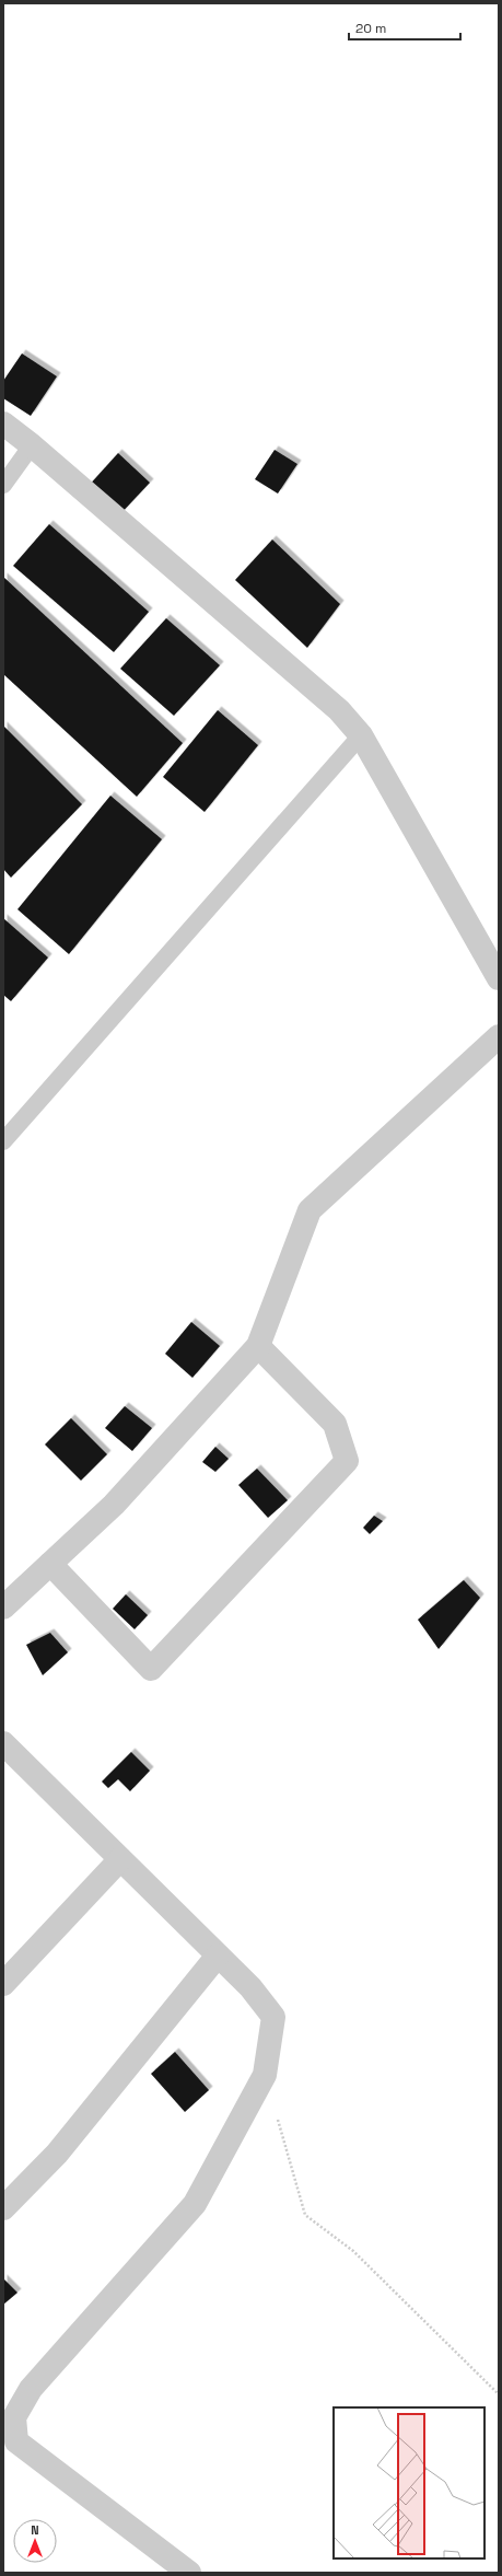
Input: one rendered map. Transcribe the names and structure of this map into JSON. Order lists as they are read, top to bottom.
{
  "scale_bar": "20 m",
  "north": "top"
}
